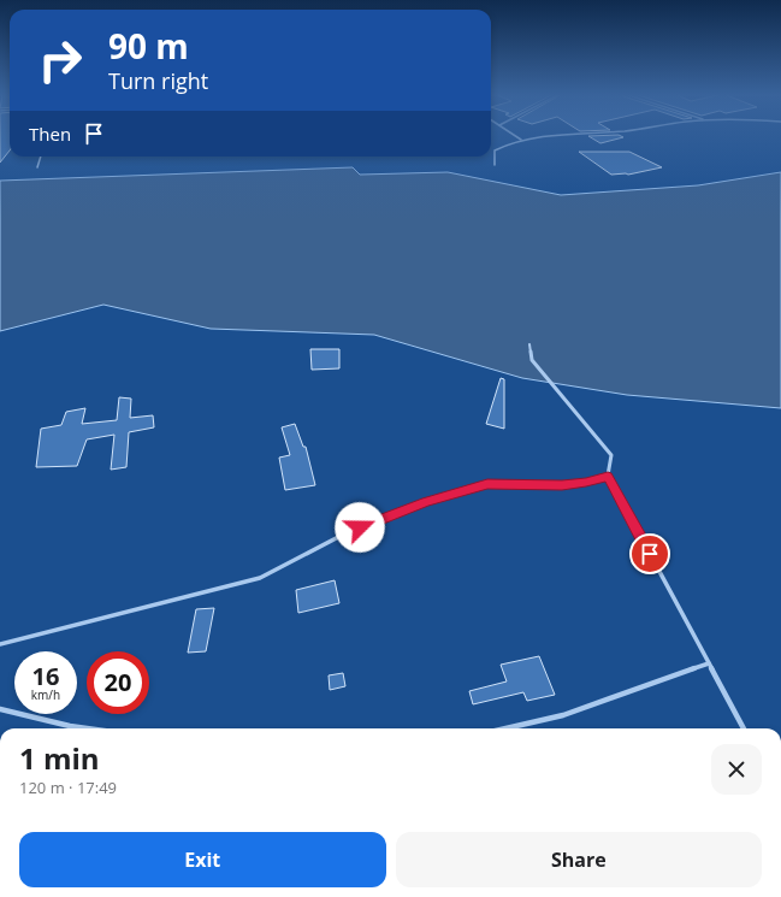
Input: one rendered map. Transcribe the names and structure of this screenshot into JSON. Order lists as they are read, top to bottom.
{
  "page": {
    "turn": ["90 m", "Turn right"],
    "then": "Then",
    "speed": "16 km/h",
    "limit": "20",
    "heading": ["1 min", "120 m · 17:49"],
    "buttons": ["Exit", "Share"]
  }
}
